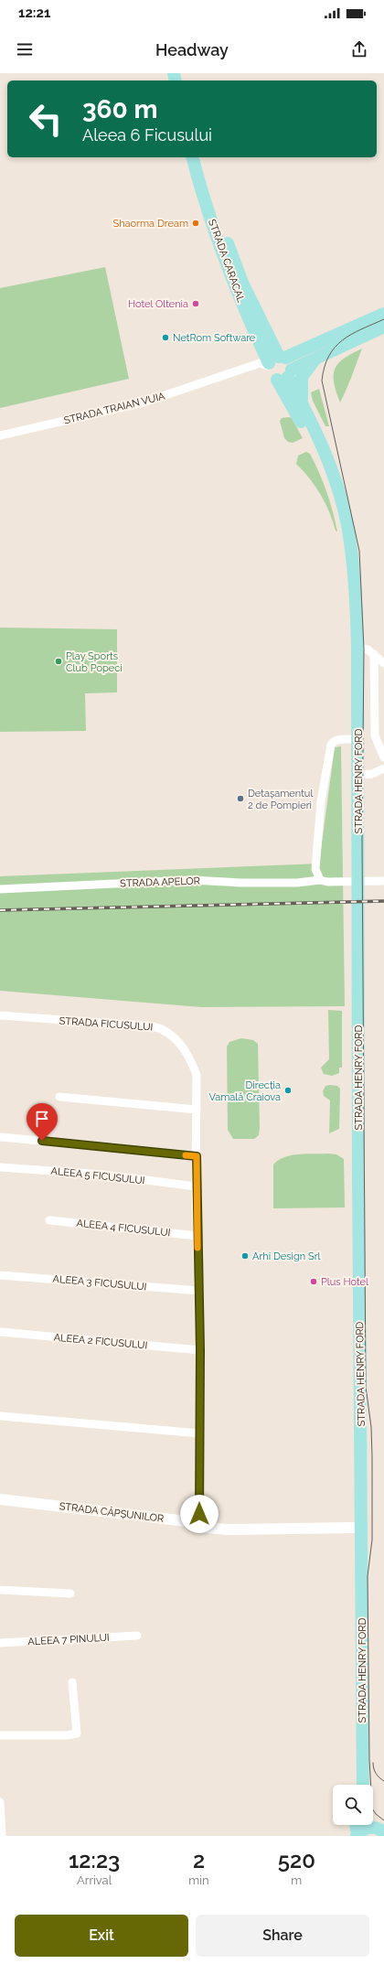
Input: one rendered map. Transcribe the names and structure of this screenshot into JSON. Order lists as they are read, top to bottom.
{
  "streets": {
    "main road": ["STRADA CARACAL", "STRADA HENRY FORD"],
    "street": [
      "STRADA TRAIAN VUIA",
      "STRADA APELOR",
      "STRADA FICUSULUI",
      "ALEEA 5 FICUSULUI",
      "ALEEA 4 FICUSULUI",
      "ALEEA 3 FICUSULUI",
      "ALEEA 2 FICUSULUI",
      "STRADA CĂPȘUNILOR",
      "ALEEA 7 PINULUI"
    ]
  },
  "crossings": [
    ["STRADA CARACAL", "STRADA TRAIAN VUIA"],
    ["STRADA HENRY FORD", "STRADA CĂPȘUNILOR"],
    ["STRADA FICUSULUI", "ALEEA 5 FICUSULUI"],
    ["STRADA FICUSULUI", "ALEEA 4 FICUSULUI"],
    ["STRADA FICUSULUI", "ALEEA 3 FICUSULUI"],
    ["STRADA FICUSULUI", "ALEEA 2 FICUSULUI"],
    ["STRADA FICUSULUI", "STRADA CĂPȘUNILOR"]
  ],
  "places": [
    "Shaorma Dream",
    "Hotel Oltenia",
    "NetRom Software",
    "Play Sports Club Popeci",
    "Detașamentul 2 de Pompieri",
    "Direcția Vamală Craiova",
    "Arhi Design Srl",
    "Plus Hotel"
  ],
  "page": {
    "status": "12:21",
    "header": "Headway",
    "turn": ["360 m", "Aleea 6 Ficusului"],
    "eta": [
      "12:23",
      "Arrival",
      "2",
      "min",
      "520",
      "m"
    ],
    "buttons": ["Exit", "Share"]
  }
}
